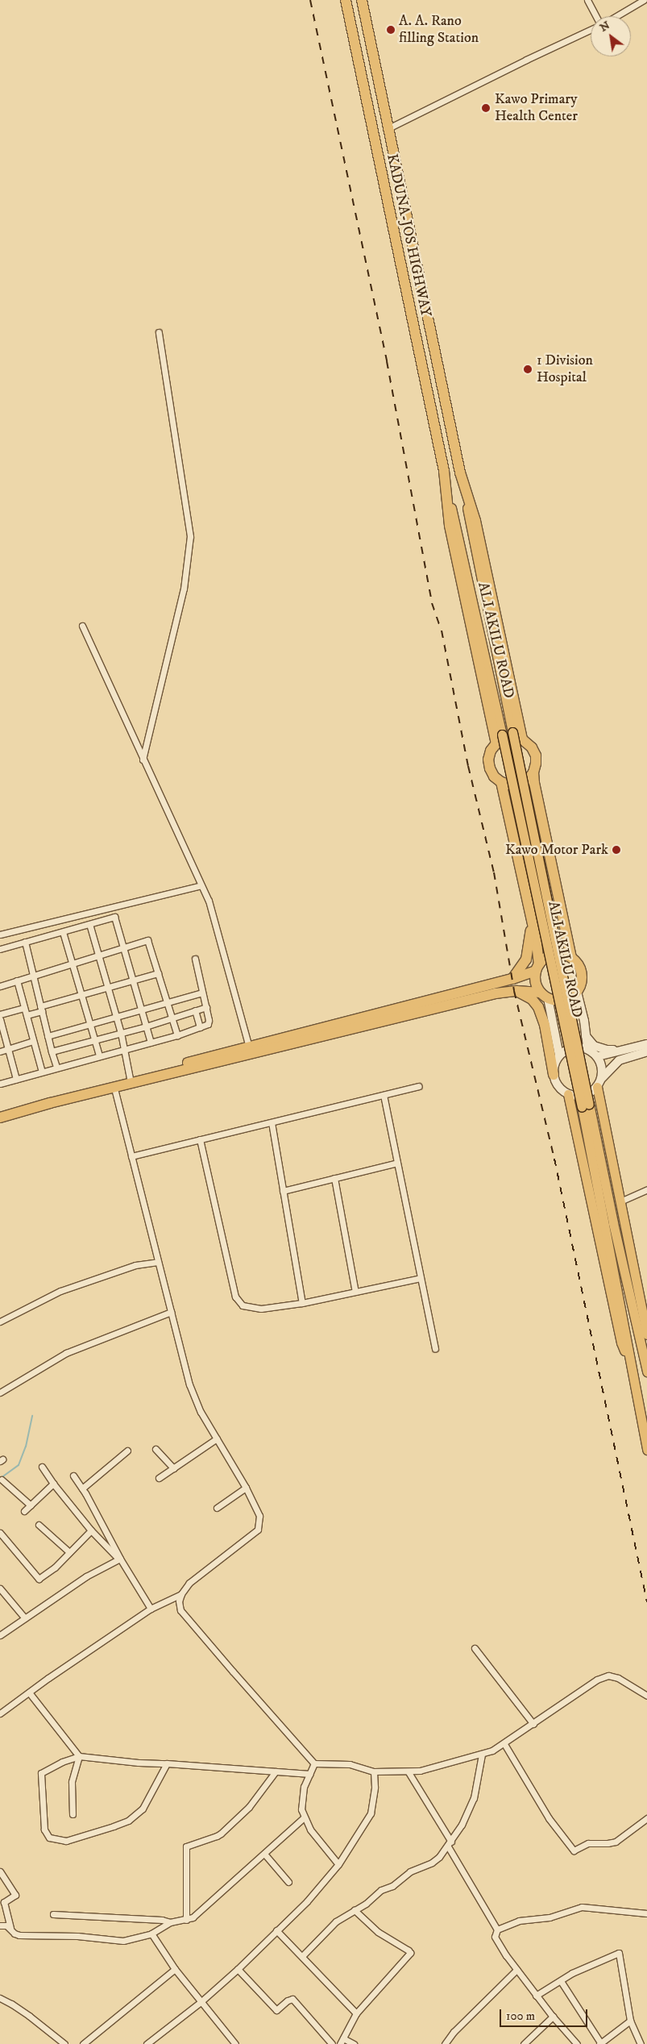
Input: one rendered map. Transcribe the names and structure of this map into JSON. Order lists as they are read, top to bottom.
{
  "streets": {
    "highway": ["KADUNA-JOS HIGHWAY"],
    "main road": ["ALI AKILU ROAD"]
  },
  "crossings": [
    ["KADUNA-JOS HIGHWAY", "ALI AKILU ROAD"]
  ],
  "places": [
    "A. A. Rano filling Station",
    "Kawo Primary Health Center",
    "1 Division Hospital",
    "Kawo Motor Park"
  ],
  "scale_bar": "100 m",
  "north": "top left"
}
